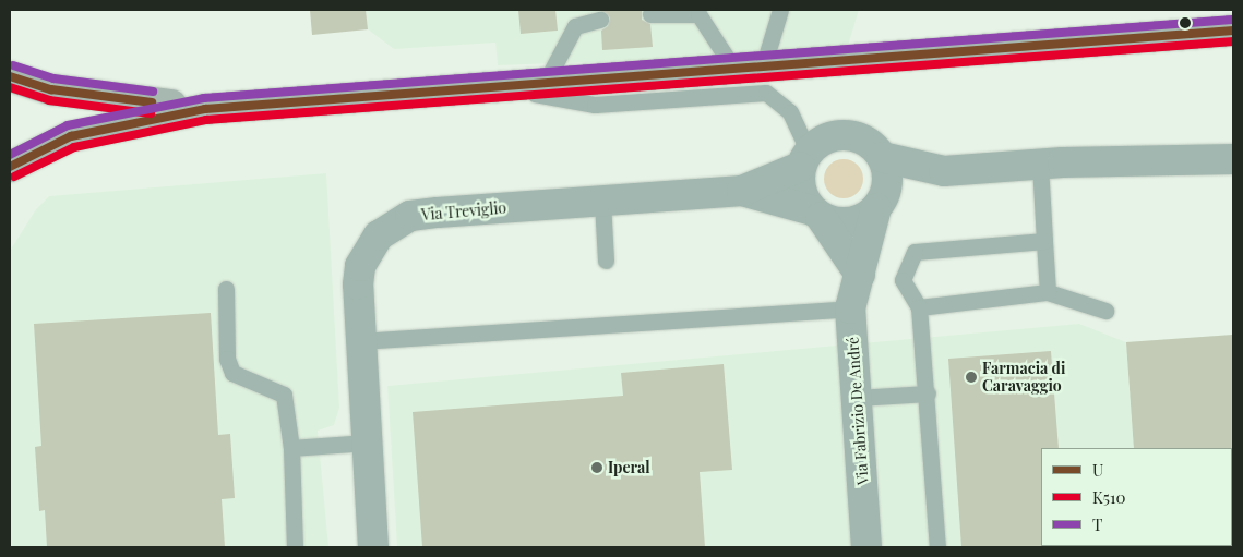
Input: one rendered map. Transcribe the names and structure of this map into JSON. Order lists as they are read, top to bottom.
{
  "streets": {
    "street": ["Via Treviglio", "Via Fabrizio De André"]
  },
  "places": ["Farmacia di Caravaggio", "Iperal"],
  "lines": ["transit line T", "transit line U", "transit line K510"],
  "legend": ["U", "K510", "T"]
}
